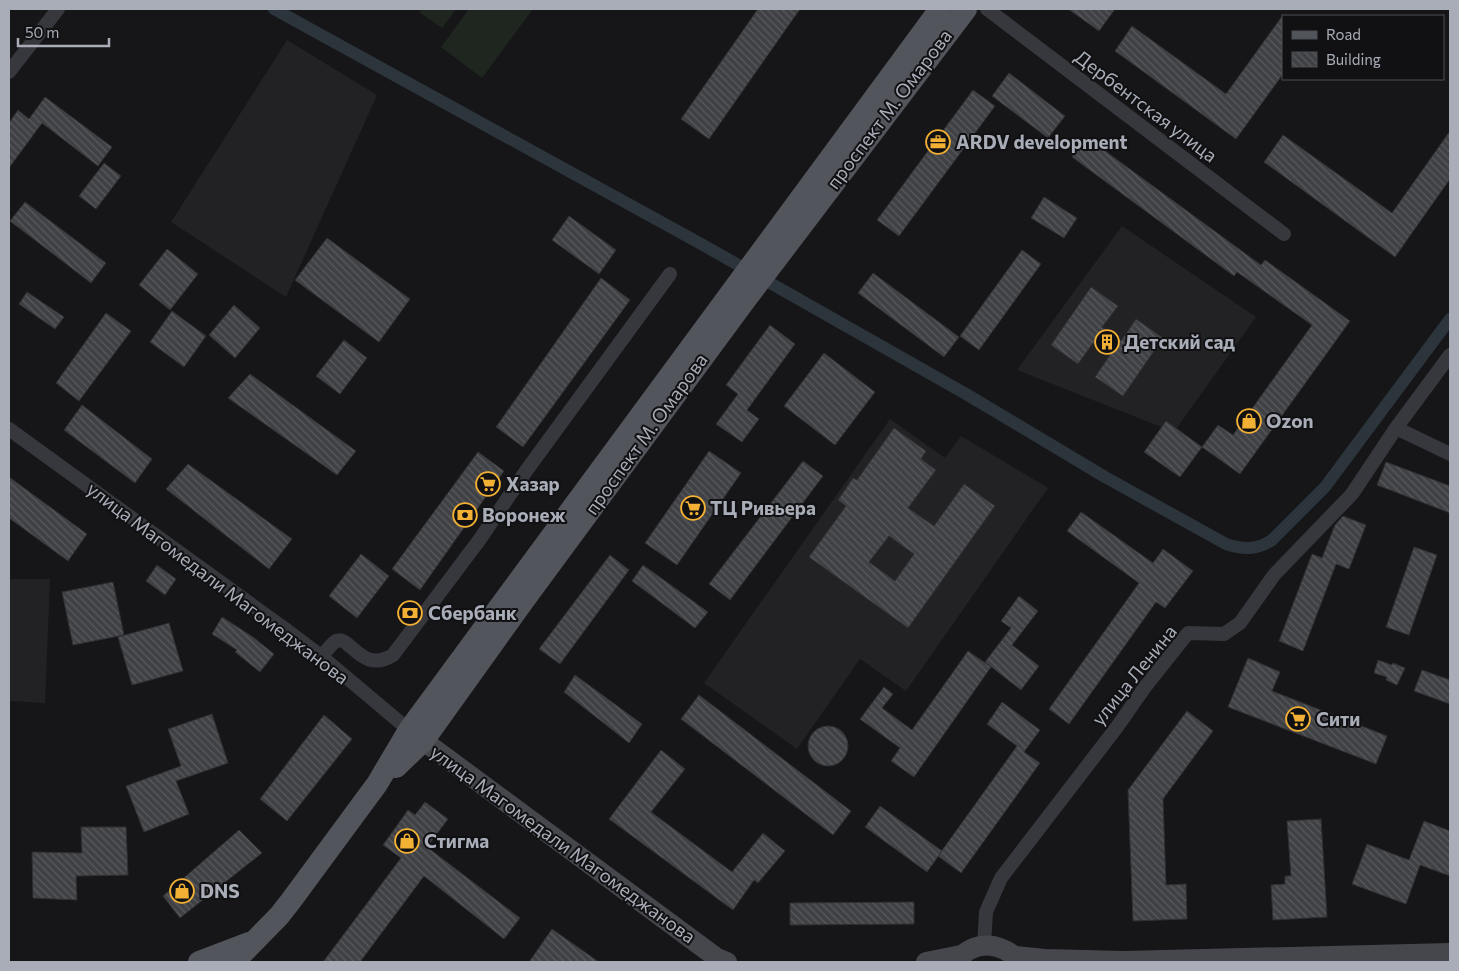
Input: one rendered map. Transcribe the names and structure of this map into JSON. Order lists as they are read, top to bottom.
{
  "streets": {
    "main road": ["проспект М. Омарова", "улица Магомедали Магомеджанова"],
    "street": ["Дербентская улица", "улица Магомедали Магомеджановa", "улица Ленина"]
  },
  "crossings": [
    ["проспект М. Омарова", "улица Магомедали Магомеджановa"],
    ["проспект М. Омарова", "улица Магомедали Магомеджанова"],
    ["улица Магомедали Магомеджановa", "улица Магомедали Магомеджанова"]
  ],
  "places": {
    "office": ["ARDV development"],
    "building": ["Детский сад"],
    "shop": ["Ozon", "Стигма", "DNS"],
    "supermarket": ["Хазар", "ТЦ Ривьера", "Сити"],
    "bank": ["Воронеж", "Сбербанк"]
  },
  "legend": ["Road", "Building"],
  "scale_bar": "50 m"
}
